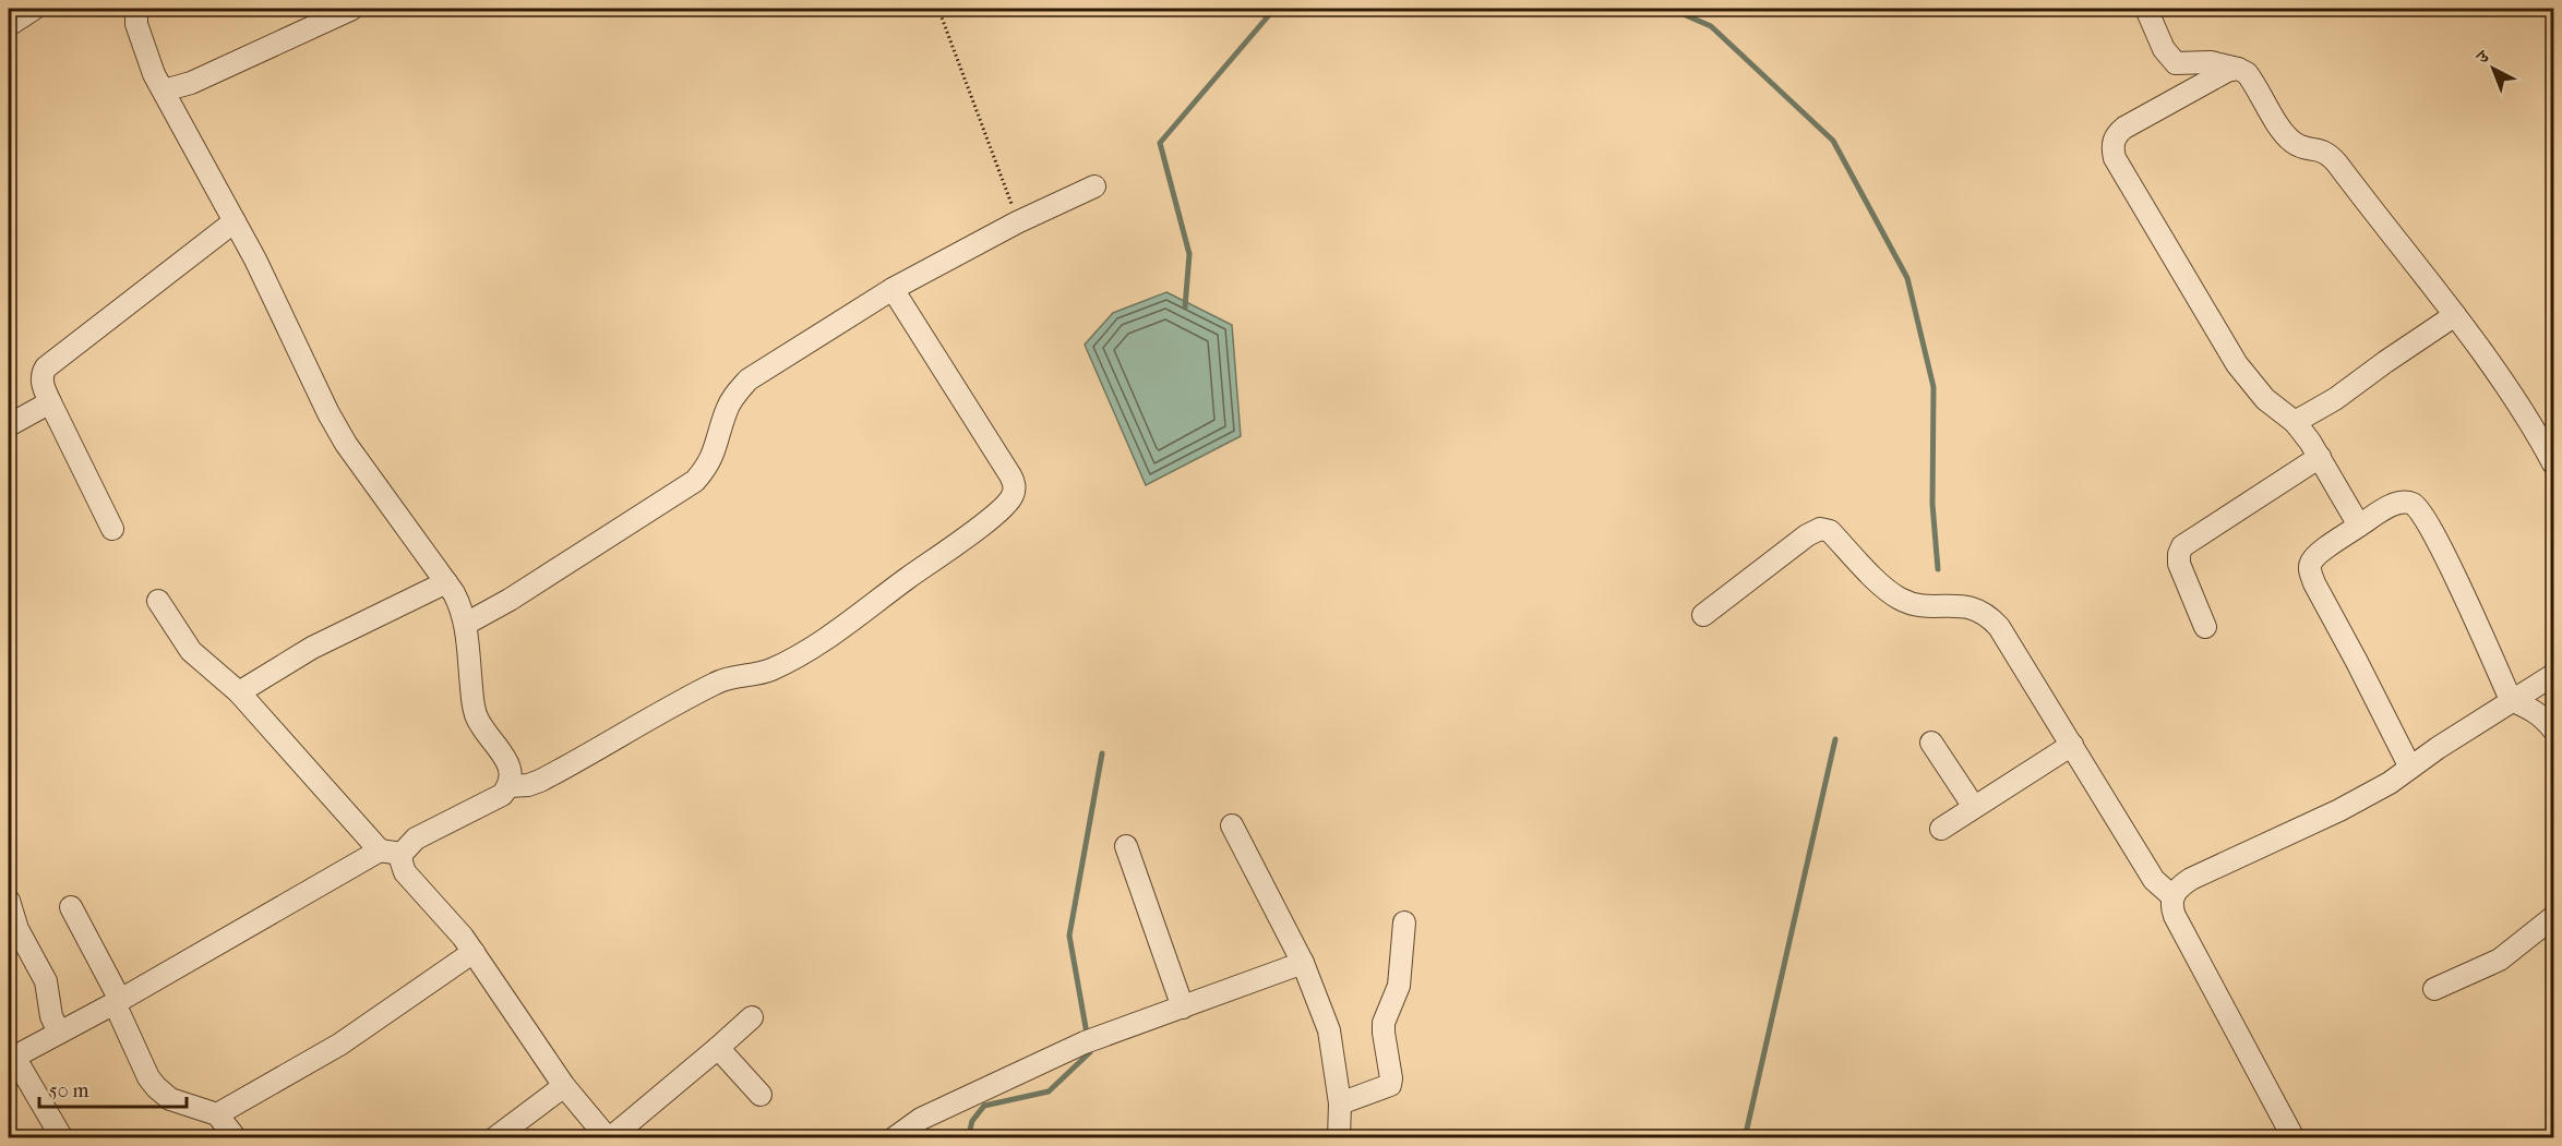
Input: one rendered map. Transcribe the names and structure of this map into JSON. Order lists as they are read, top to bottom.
{
  "scale_bar": "50 m",
  "north": "top left"
}
